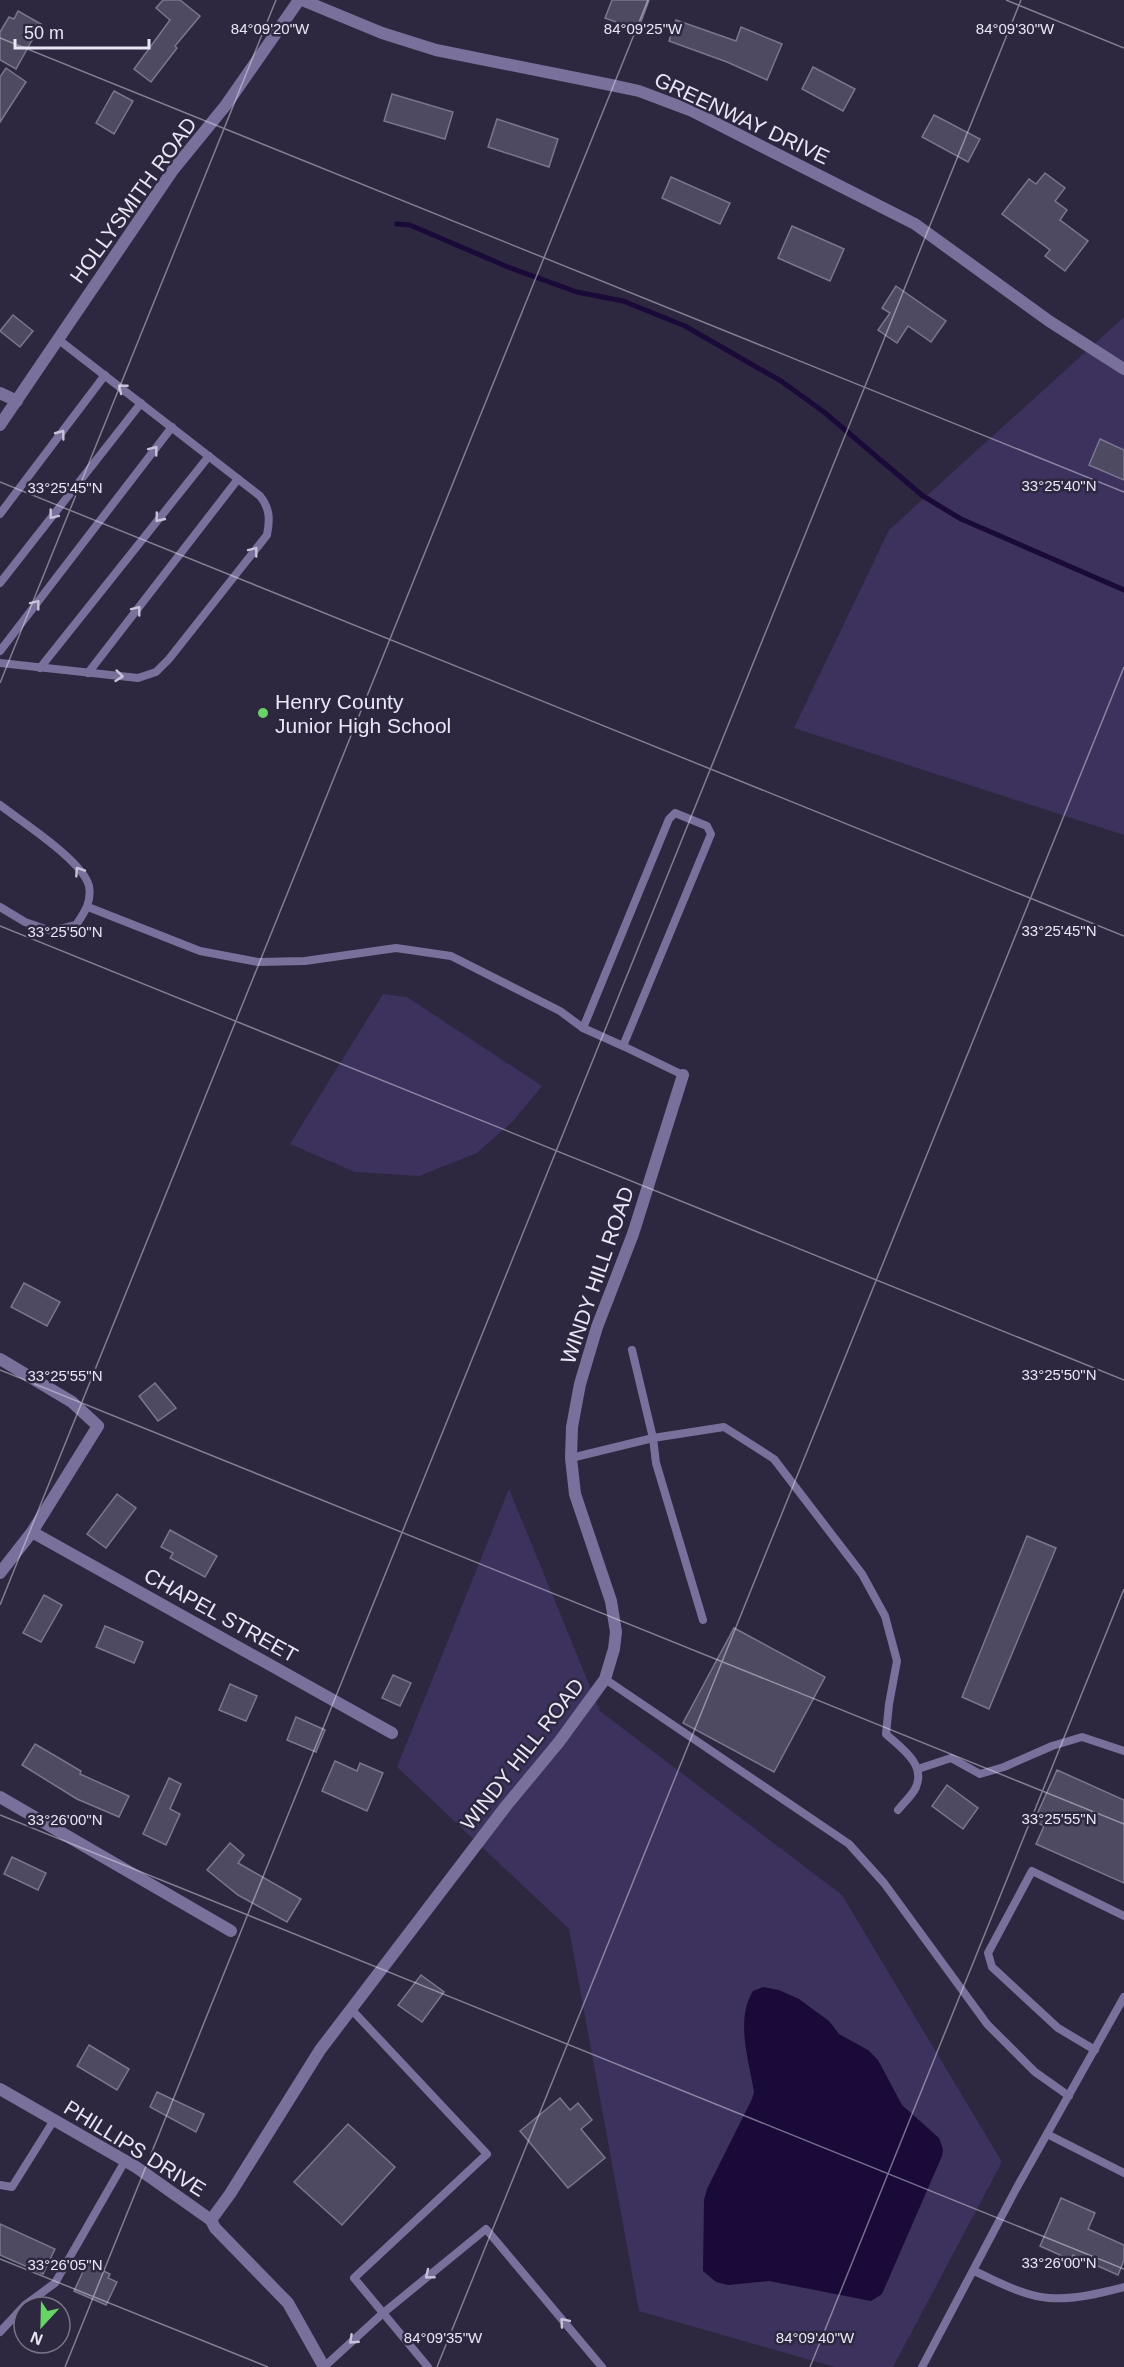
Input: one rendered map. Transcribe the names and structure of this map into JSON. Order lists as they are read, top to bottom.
{
  "streets": {
    "street": [
      "GREENWAY DRIVE",
      "HOLLYSMITH ROAD",
      "WINDY HILL ROAD",
      "CHAPEL STREET",
      "PHILLIPS DRIVE"
    ]
  },
  "crossings": [
    ["GREENWAY DRIVE", "HOLLYSMITH ROAD"],
    ["WINDY HILL ROAD", "PHILLIPS DRIVE"]
  ],
  "places": ["Henry County Junior High School"],
  "scale_bar": "50 m",
  "north": "bottom",
  "coordinates": [
    "84°09'20\"W",
    "84°09'25\"W",
    "84°09'30\"W",
    "33°25'40\"N",
    "33°25'45\"N",
    "33°25'50\"N",
    "33°25'55\"N",
    "33°26'00\"N",
    "33°26'05\"N",
    "84°09'35\"W",
    "84°09'40\"W"
  ]
}
